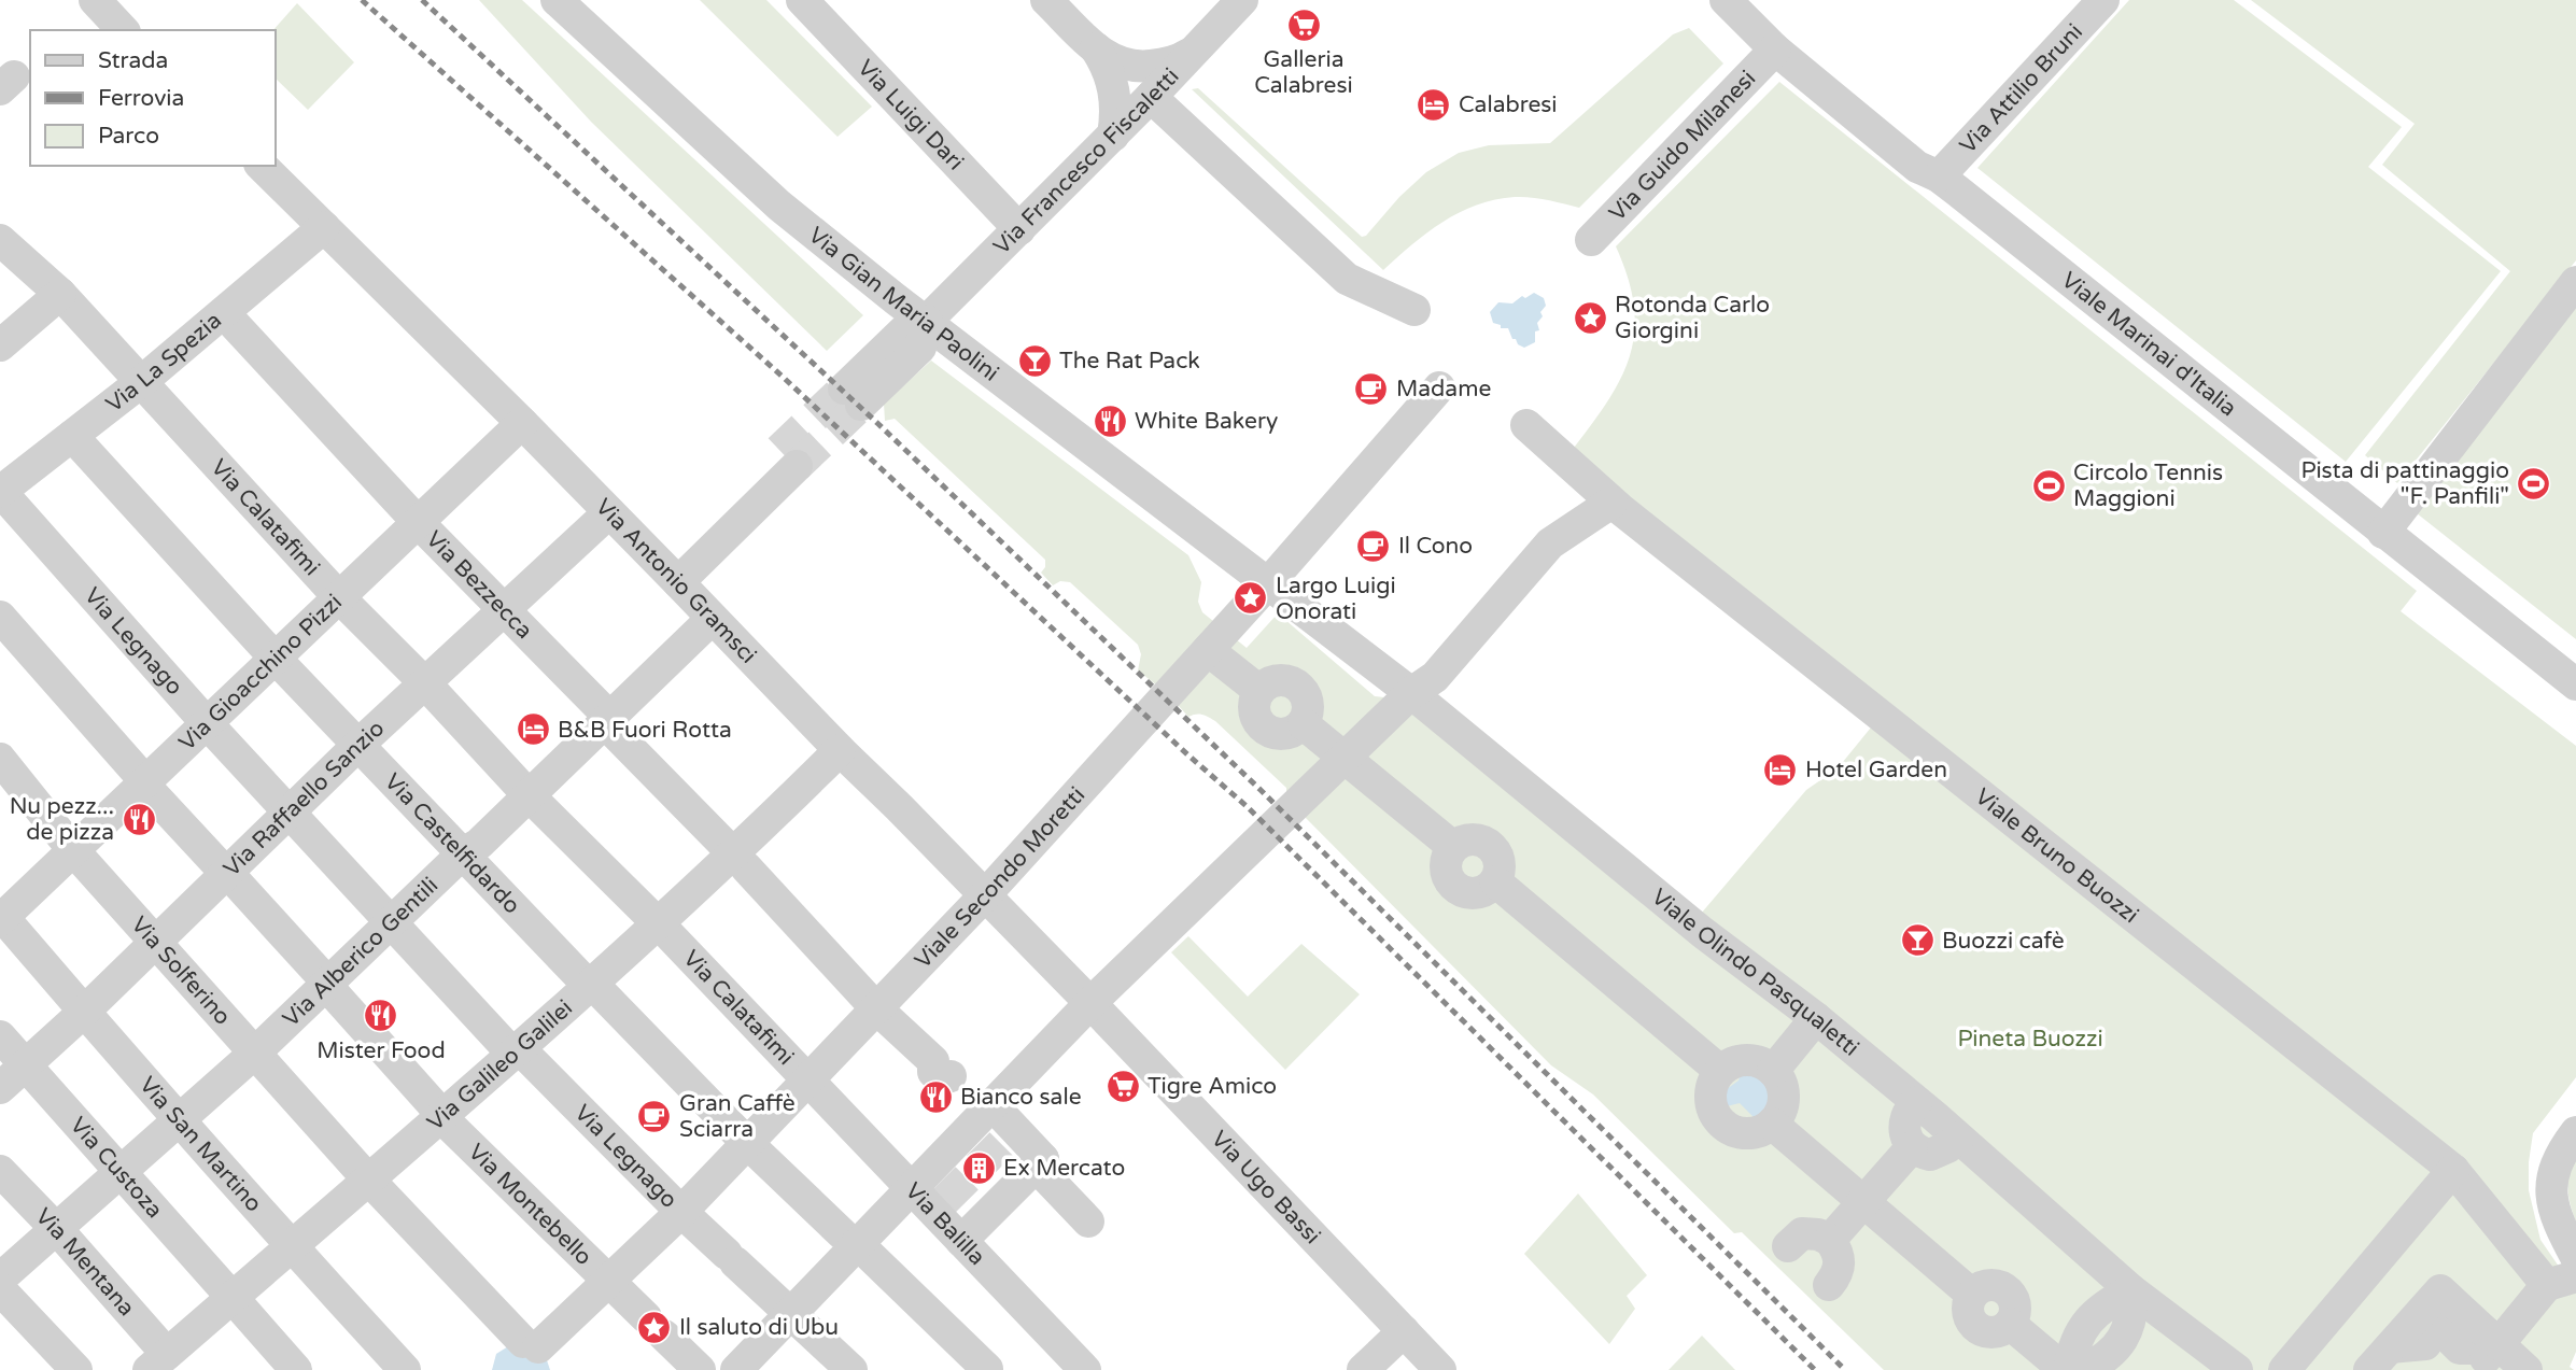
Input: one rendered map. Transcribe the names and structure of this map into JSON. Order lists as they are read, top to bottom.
{
  "streets": {
    "street": [
      "Via Attilio Bruni",
      "Via Luigi Dari",
      "Via Guido Milanesi",
      "Via Francesco Fiscaletti",
      "Via Gian Maria Paolini",
      "Viale Marinai d'Italia",
      "Via La Spezia",
      "Via Calatafimi",
      "Via Antonio Gramsci",
      "Via Bezzecca",
      "Via Legnago",
      "Via Gioacchino Pizzi",
      "Via Raffaello Sanzio",
      "Via Castelfidardo",
      "Viale Bruno Buozzi",
      "Viale Secondo Moretti",
      "Via Alberico Gentili",
      "Via Solferino",
      "Viale Olindo Pasqualetti",
      "Via Galileo Galilei",
      "Via San Martino",
      "Via Custoza",
      "Via Ugo Bassi",
      "Via Montebello",
      "Via Balilla",
      "Via Mentana"
    ]
  },
  "crossings": [
    ["Via Attilio Bruni", "Viale Marinai d'Italia"],
    ["Via Luigi Dari", "Via Francesco Fiscaletti"],
    ["Via Guido Milanesi", "Viale Marinai d'Italia"],
    ["Via Francesco Fiscaletti", "Via Gian Maria Paolini"],
    ["Via Gian Maria Paolini", "Viale Secondo Moretti"],
    ["Via Gian Maria Paolini", "Viale Olindo Pasqualetti"],
    ["Via La Spezia", "Via Calatafimi"],
    ["Via La Spezia", "Via Antonio Gramsci"],
    ["Via La Spezia", "Via Bezzecca"],
    ["Via La Spezia", "Via Legnago"],
    ["Via La Spezia", "Via Castelfidardo"],
    ["Via Calatafimi", "Via Gioacchino Pizzi"],
    ["Via Calatafimi", "Via Raffaello Sanzio"],
    ["Via Calatafimi", "Viale Secondo Moretti"],
    ["Via Calatafimi", "Via Alberico Gentili"],
    ["Via Calatafimi", "Via Galileo Galilei"],
    ["Via Calatafimi", "Via Balilla"],
    ["Via Antonio Gramsci", "Via Gioacchino Pizzi"],
    ["Via Antonio Gramsci", "Via Raffaello Sanzio"],
    ["Via Antonio Gramsci", "Viale Secondo Moretti"],
    ["Via Antonio Gramsci", "Via Alberico Gentili"],
    ["Via Antonio Gramsci", "Via Galileo Galilei"],
    ["Via Antonio Gramsci", "Via Ugo Bassi"],
    ["Via Bezzecca", "Via Gioacchino Pizzi"],
    ["Via Bezzecca", "Via Raffaello Sanzio"],
    ["Via Bezzecca", "Viale Secondo Moretti"],
    ["Via Bezzecca", "Via Alberico Gentili"],
    ["Via Bezzecca", "Via Galileo Galilei"],
    ["Via Legnago", "Via Gioacchino Pizzi"],
    ["Via Legnago", "Via Raffaello Sanzio"],
    ["Via Legnago", "Viale Secondo Moretti"],
    ["Via Legnago", "Via Alberico Gentili"],
    ["Via Legnago", "Via Galileo Galilei"],
    ["Via Gioacchino Pizzi", "Via Castelfidardo"],
    ["Via Gioacchino Pizzi", "Via Solferino"],
    ["Via Gioacchino Pizzi", "Via San Martino"],
    ["Via Gioacchino Pizzi", "Via Montebello"],
    ["Via Raffaello Sanzio", "Via Castelfidardo"],
    ["Via Raffaello Sanzio", "Via Solferino"],
    ["Via Raffaello Sanzio", "Via San Martino"],
    ["Via Raffaello Sanzio", "Via Custoza"],
    ["Via Castelfidardo", "Viale Secondo Moretti"],
    ["Via Castelfidardo", "Via Alberico Gentili"],
    ["Via Castelfidardo", "Via Galileo Galilei"],
    ["Viale Secondo Moretti", "Via Solferino"],
    ["Viale Secondo Moretti", "Viale Olindo Pasqualetti"],
    ["Viale Secondo Moretti", "Via Montebello"],
    ["Viale Secondo Moretti", "Via Balilla"],
    ["Via Alberico Gentili", "Via Solferino"],
    ["Via Alberico Gentili", "Via San Martino"],
    ["Via Alberico Gentili", "Via Custoza"],
    ["Via Alberico Gentili", "Via Mentana"],
    ["Via Solferino", "Via Galileo Galilei"],
    ["Via Galileo Galilei", "Via San Martino"],
    ["Via Galileo Galilei", "Via Custoza"],
    ["Via Galileo Galilei", "Via Mentana"]
  ],
  "parks": ["Pineta Buozzi"],
  "places": {
    "supermarket": ["Galleria Calabresi", "Tigre Amico"],
    "hotel": ["Calabresi", "B&B Fuori Rotta", "Hotel Garden"],
    "place": ["Rotonda Carlo Giorgini", "Largo Luigi Onorati", "Il saluto di Ubu"],
    "bar": ["The Rat Pack", "Buozzi cafè"],
    "cafe": ["Madame", "Il Cono", "Gran Caffè Sciarra"],
    "restaurant": [
      "White Bakery",
      "Nu pezz... de pizza",
      "Mister Food",
      "Bianco sale"
    ],
    "sports": ["Pista di pattinaggio \"F. Panfili\"", "Circolo Tennis Maggioni"],
    "building": ["Ex Mercato"]
  },
  "legend": ["Strada", "Ferrovia", "Parco"]
}
